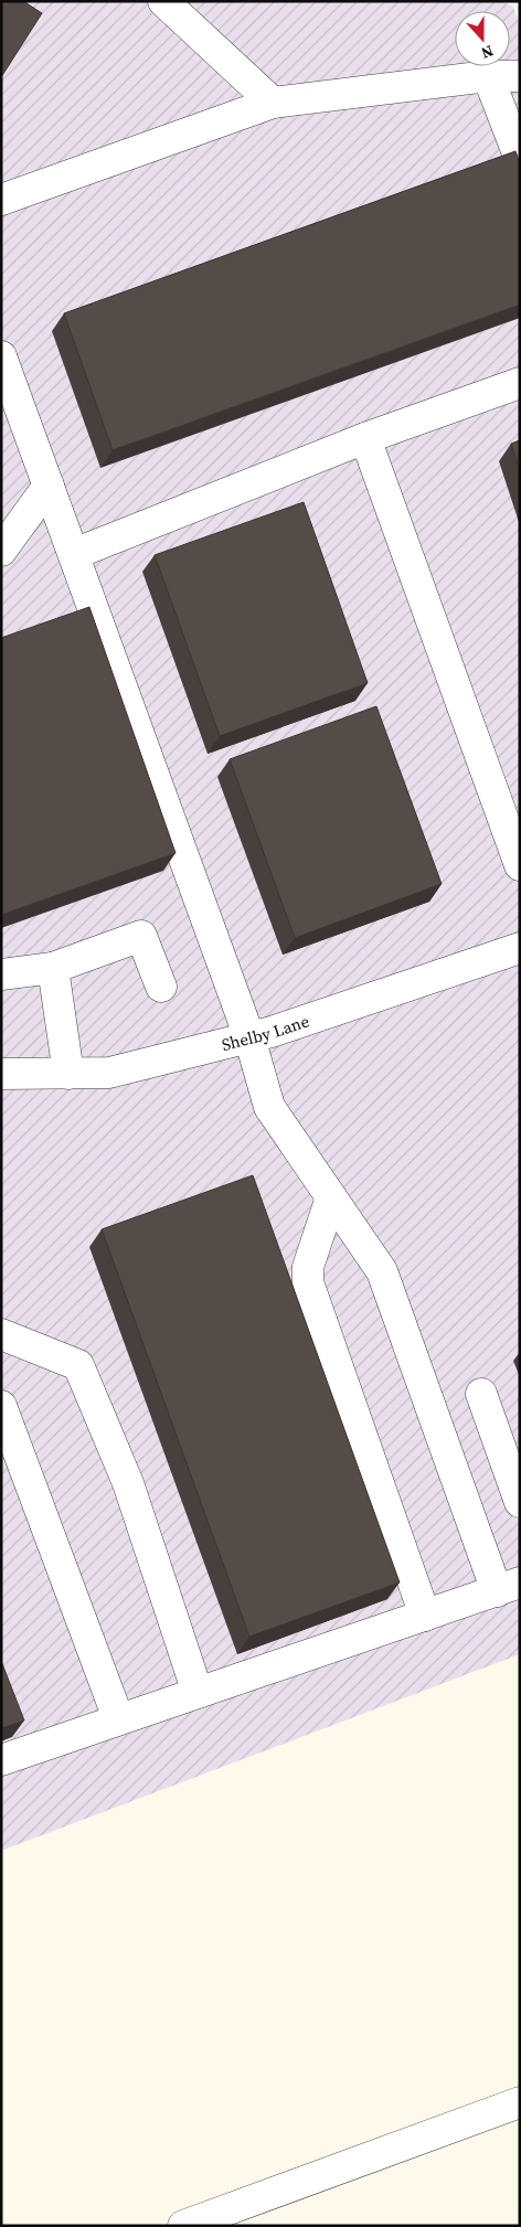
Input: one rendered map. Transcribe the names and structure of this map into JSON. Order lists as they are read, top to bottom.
{
  "streets": {
    "street": ["Shelby Lane"]
  },
  "north": "bottom"
}
